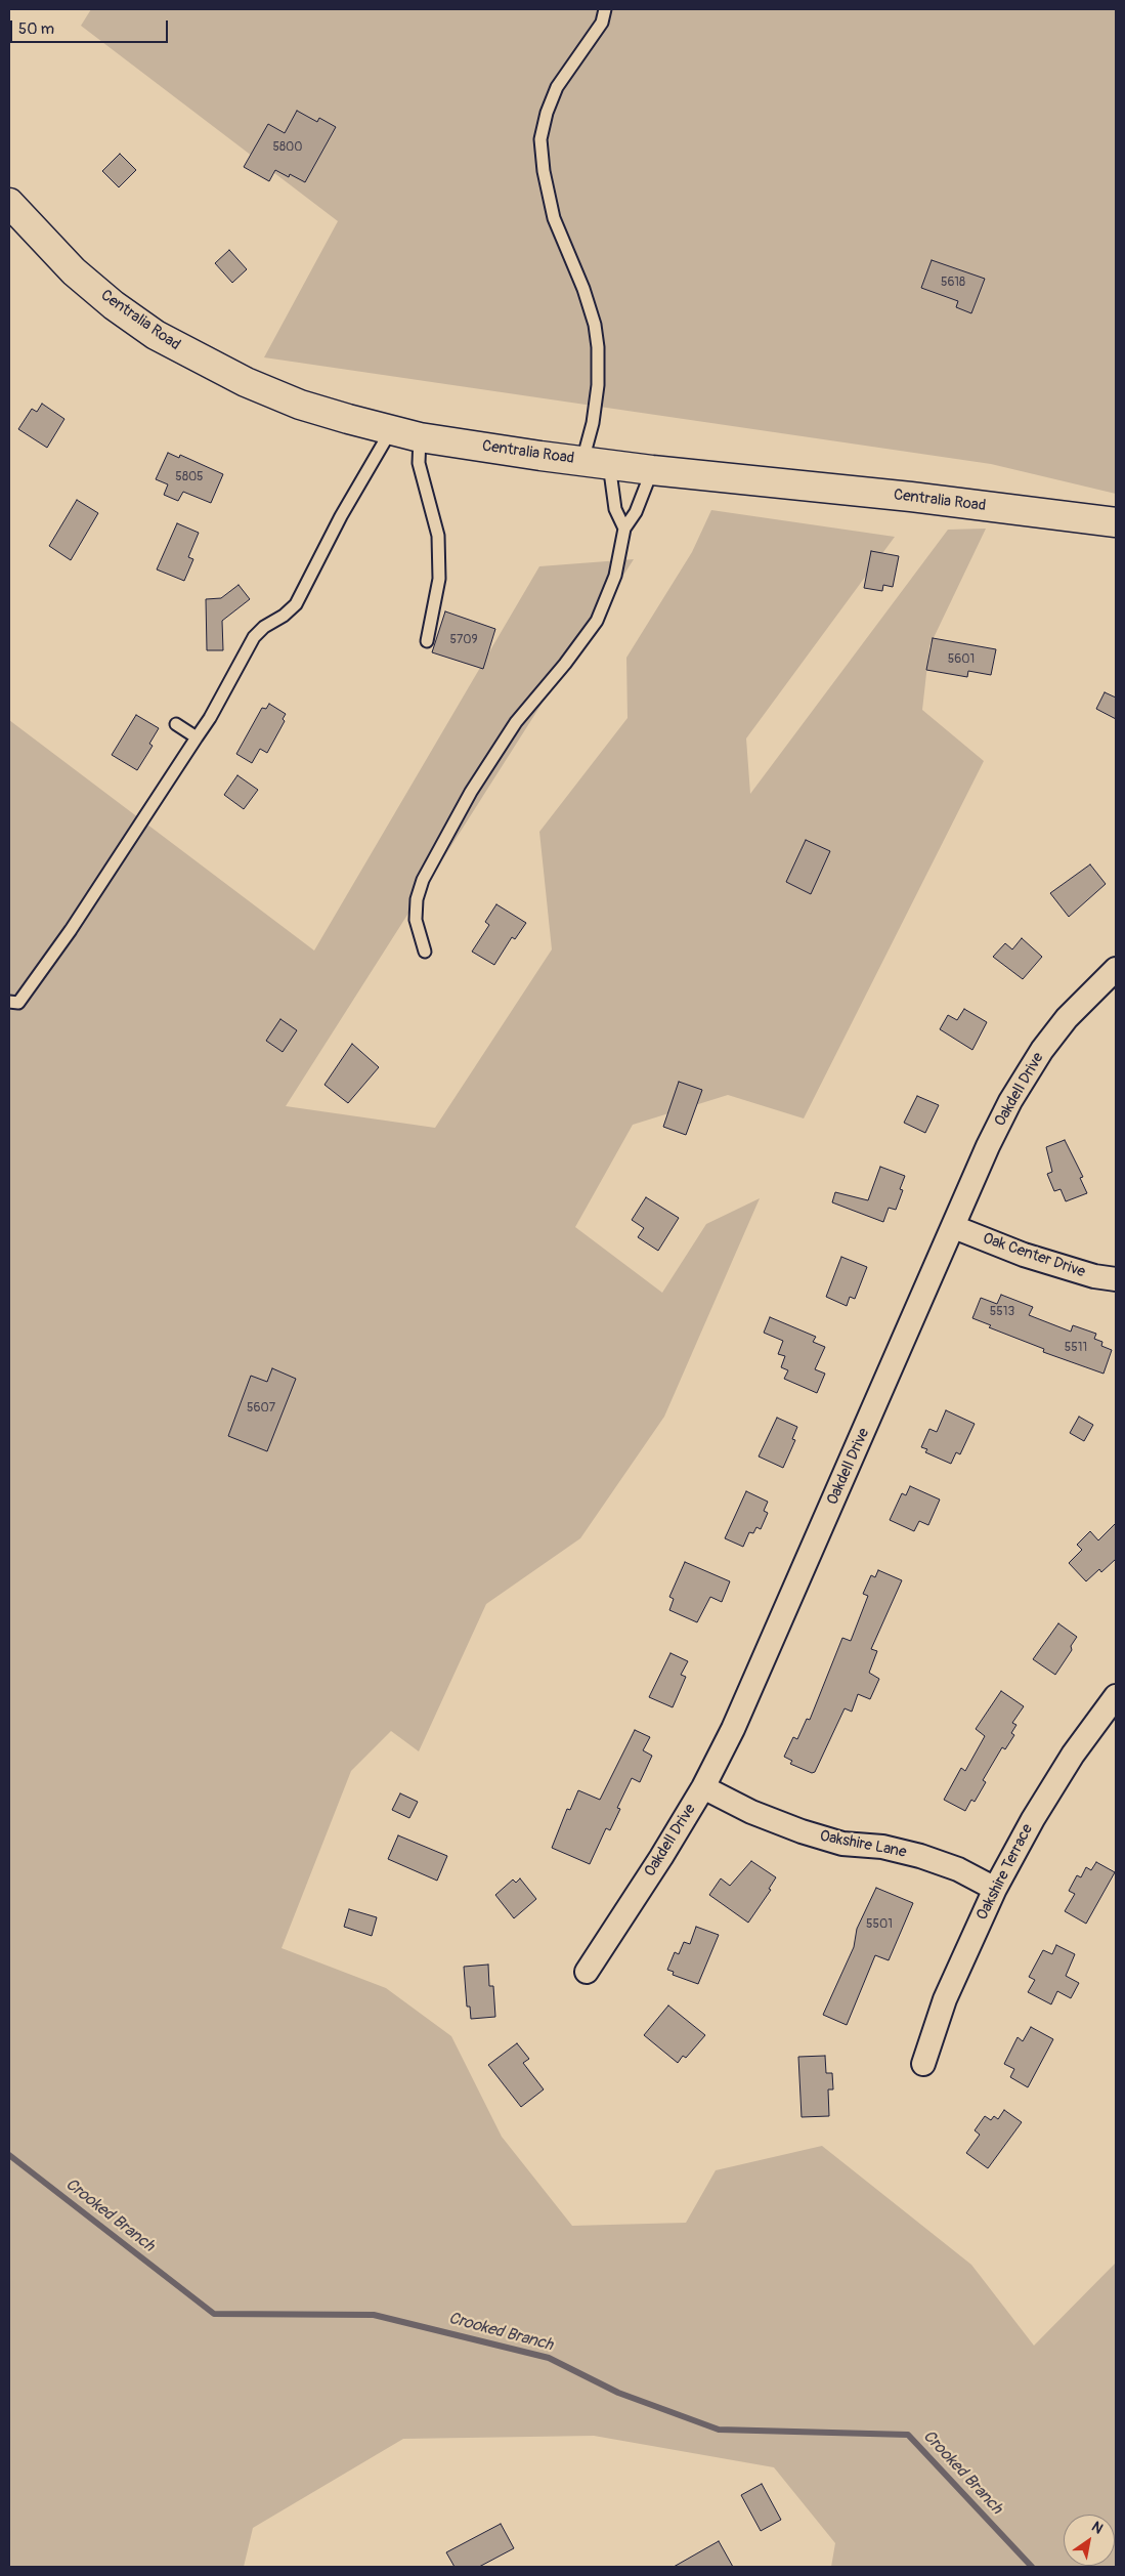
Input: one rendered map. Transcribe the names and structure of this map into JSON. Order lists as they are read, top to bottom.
{
  "streets": {
    "main road": ["Centralia Road"],
    "street": [
      "Oakdell Drive",
      "Oak Center Drive",
      "Oakshire Lane",
      "Oakshire Terrace"
    ]
  },
  "crossings": [
    ["Oakdell Drive", "Oak Center Drive"],
    ["Oakdell Drive", "Oakshire Lane"],
    ["Oakshire Lane", "Oakshire Terrace"]
  ],
  "water": ["Crooked Branch"],
  "house_numbers": [
    "5800",
    "5618",
    "5805",
    "5709",
    "5601",
    "5513",
    "5511",
    "5607",
    "5501"
  ],
  "scale_bar": "50 m",
  "north": "top right"
}
